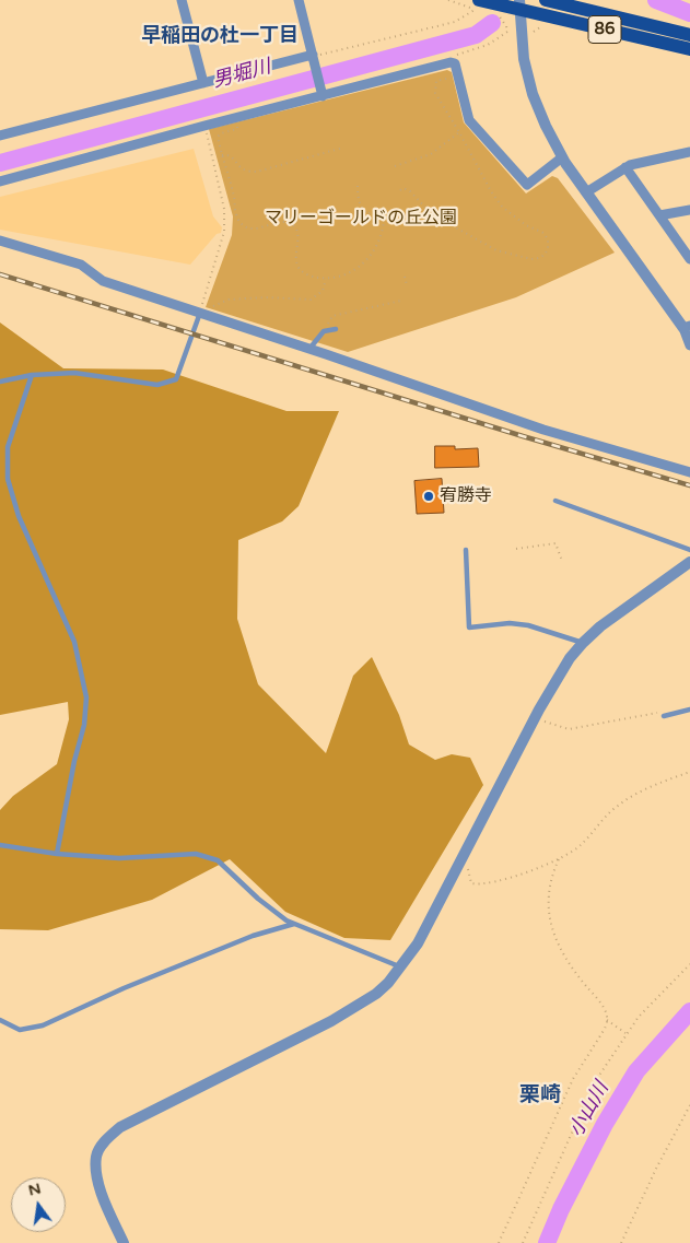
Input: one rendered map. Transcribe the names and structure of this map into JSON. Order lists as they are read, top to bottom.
{
  "streets": {
    "main road": ["86"]
  },
  "districts": ["早稲田の杜一丁目", "栗崎"],
  "water": ["男堀川", "小山川"],
  "parks": ["マリーゴールドの丘公園"],
  "places": ["宥勝寺"],
  "north": "top"
}
